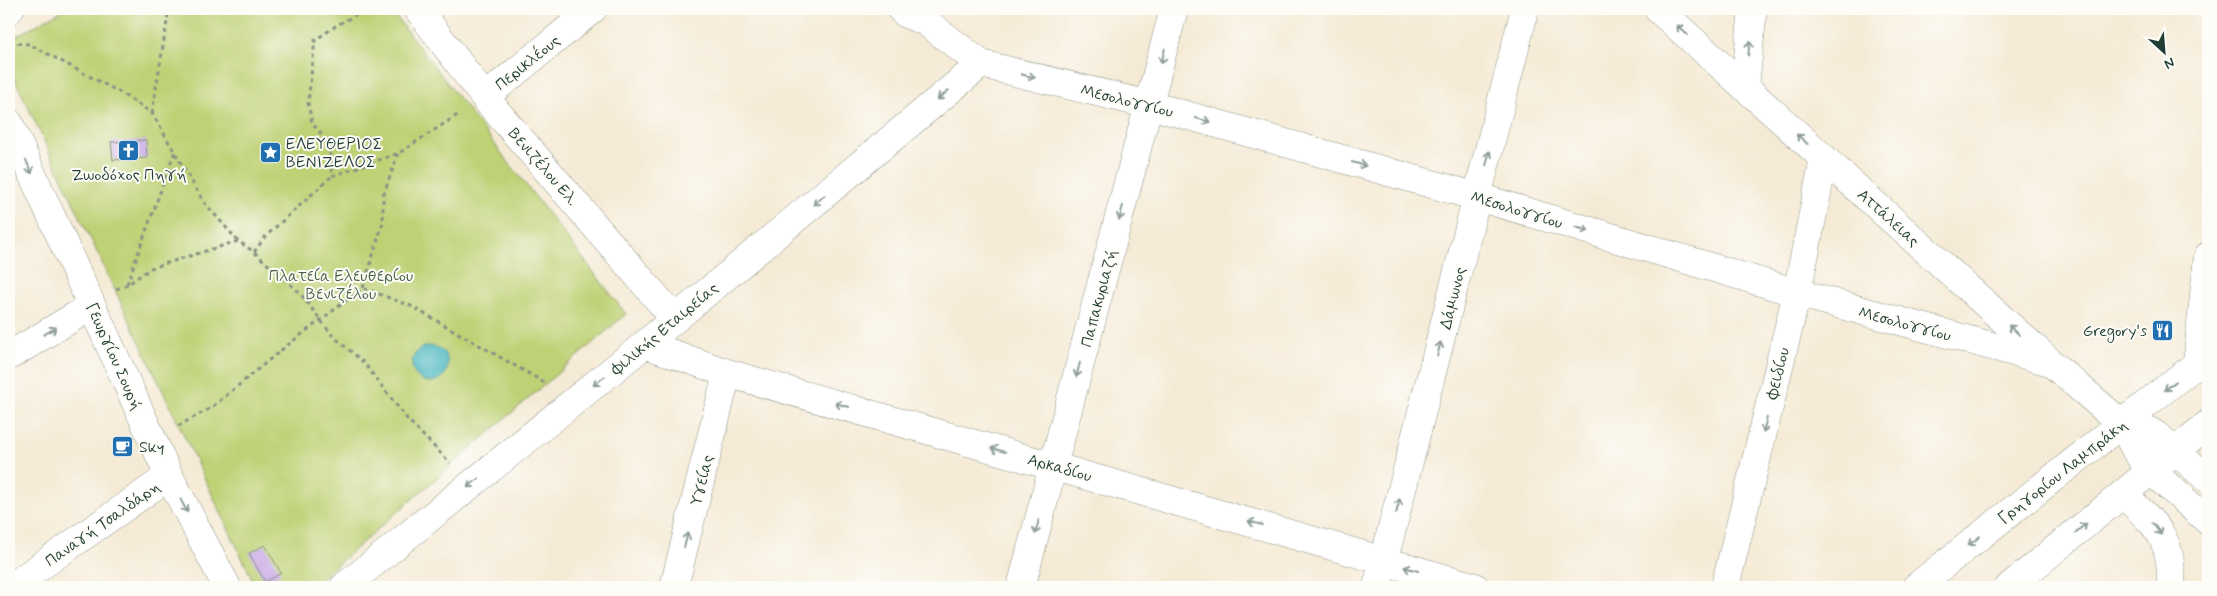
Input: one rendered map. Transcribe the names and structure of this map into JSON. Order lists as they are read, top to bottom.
{
  "streets": {
    "street": [
      "Περικλέους",
      "Μεσολογγίου",
      "Βενιζέλου Ελ.",
      "Αττάλειας",
      "Παπακυριαζή",
      "Δάμωνος",
      "Φιλικής Εταιρείας",
      "Γεωργίου Σουρή",
      "Φειδίου",
      "Αρκαδίου",
      "Γρηγορίου Λαμπράκη",
      "Υγείας",
      "Παναγή Τσαλδάρη"
    ]
  },
  "crossings": [
    ["Περικλέους", "Βενιζέλου Ελ."],
    ["Μεσολογγίου", "Αττάλειας"],
    ["Μεσολογγίου", "Παπακυριαζή"],
    ["Μεσολογγίου", "Δάμωνος"],
    ["Μεσολογγίου", "Φιλικής Εταιρείας"],
    ["Μεσολογγίου", "Φειδίου"],
    ["Βενιζέλου Ελ.", "Φιλικής Εταιρείας"],
    ["Αττάλειας", "Φειδίου"],
    ["Αττάλειας", "Γρηγορίου Λαμπράκη"],
    ["Παπακυριαζή", "Αρκαδίου"],
    ["Δάμωνος", "Αρκαδίου"],
    ["Φιλικής Εταιρείας", "Αρκαδίου"],
    ["Γεωργίου Σουρή", "Παναγή Τσαλδάρη"],
    ["Αρκαδίου", "Υγείας"]
  ],
  "one_way": [
    "Μεσολογγίου",
    "Αττάλειας",
    "Παπακυριαζή",
    "Δάμωνος",
    "Φιλικής Εταιρείας",
    "Γεωργίου Σουρή",
    "Φειδίου",
    "Αρκαδίου",
    "Υγείας"
  ],
  "parks": ["Πλατεία Ελευθερίου Βενιζέλου"],
  "places": {
    "church": ["Ζωοδόχος Πηγή"],
    "place": ["ΕΛΕΥΘΕΡΙΟΣ ΒΕΝΙΖΕΛΟΣ"],
    "restaurant": ["Gregory's"],
    "cafe": ["Sky"]
  },
  "north": "bottom right"
}
